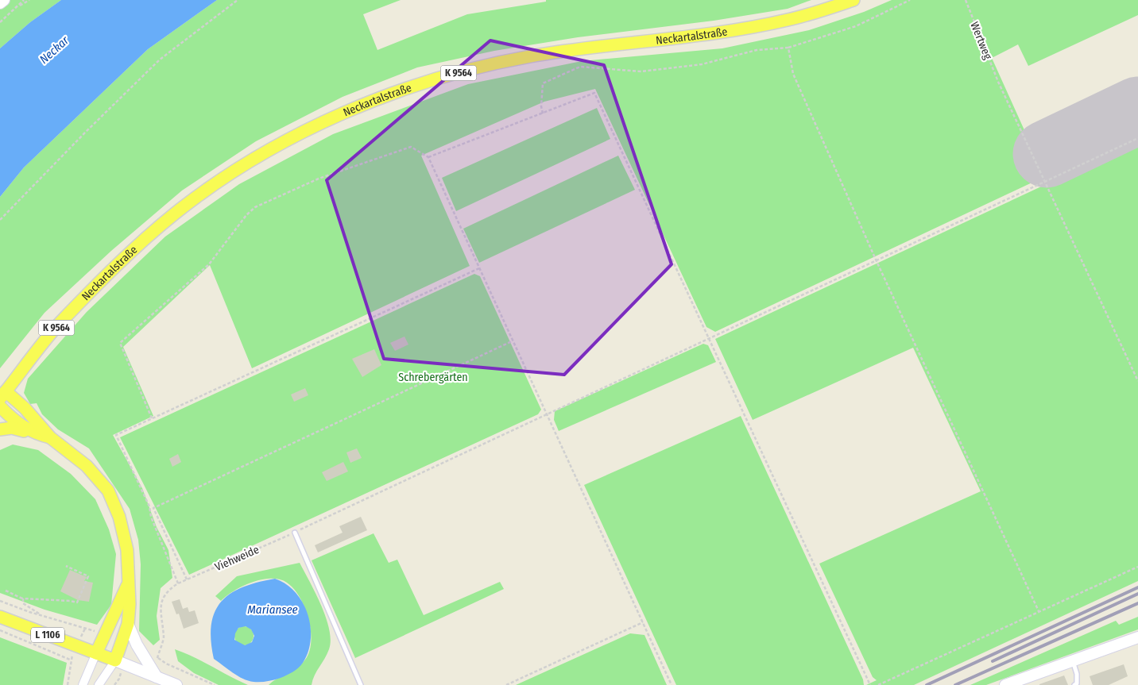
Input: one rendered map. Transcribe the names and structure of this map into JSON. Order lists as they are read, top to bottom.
{
  "streets": {
    "main road": ["Neckartalstraße", "K 9564", "L 1106"],
    "path": ["Wertweg", "Viehweide"]
  },
  "crossings": [
    ["Wertweg", "Viehweide"]
  ],
  "water": ["Neckar", "Mariansee"],
  "parks": ["Schrebergärten"]
}
